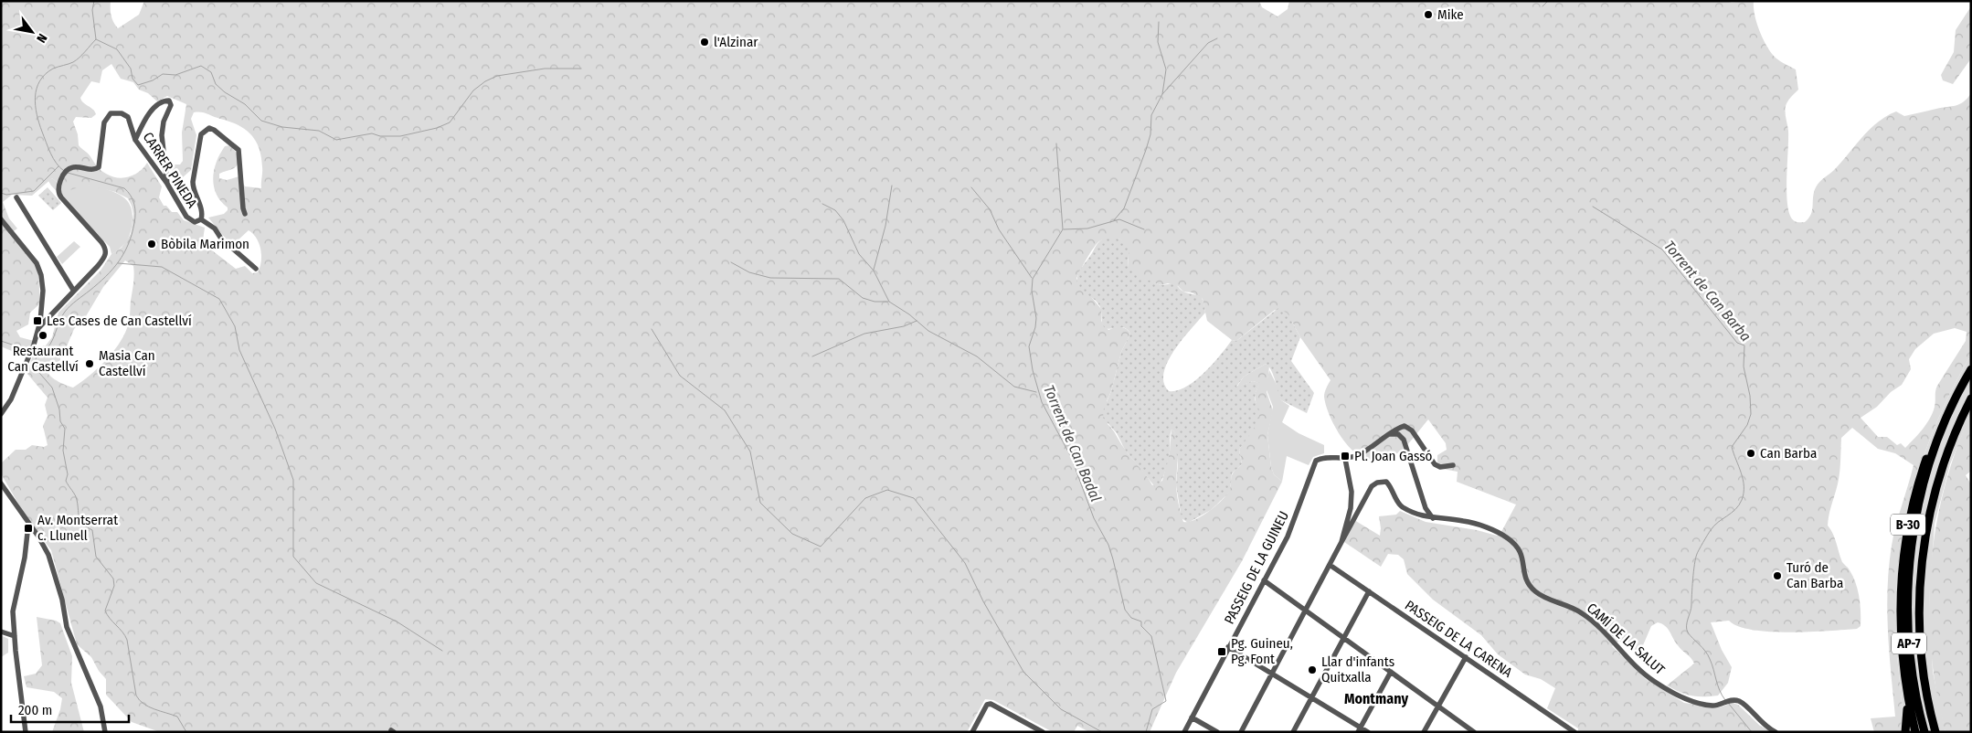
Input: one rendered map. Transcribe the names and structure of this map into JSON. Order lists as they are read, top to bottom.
{
  "streets": {
    "highway": ["B-30", "AP-7"],
    "street": [
      "CARRER PINEDA",
      "PASSEIG DE LA GUINEU",
      "PASSEIG DE LA CARENA",
      "CAMÍ DE LA SALUT"
    ]
  },
  "crossings": [
    ["B-30", "AP-7"]
  ],
  "districts": ["Montmany"],
  "water": ["Torrent de Can Barba", "Torrent de Can Badal"],
  "places": {
    "other": [
      "Mike",
      "l'Alzinar",
      "Bòbila Marimon",
      "Restaurant Can Castellví",
      "Masia Can Castellví",
      "Can Barba",
      "Turó de Can Barba",
      "Llar d'infants Quitxalla"
    ],
    "transit": [
      "Les Cases de Can Castellví",
      "Pl. Joan Gassó",
      "Av. Montserrat c. Llunell",
      "Pg. Guineu, Pg. Font"
    ]
  },
  "scale_bar": "200 m",
  "north": "bottom right"
}
